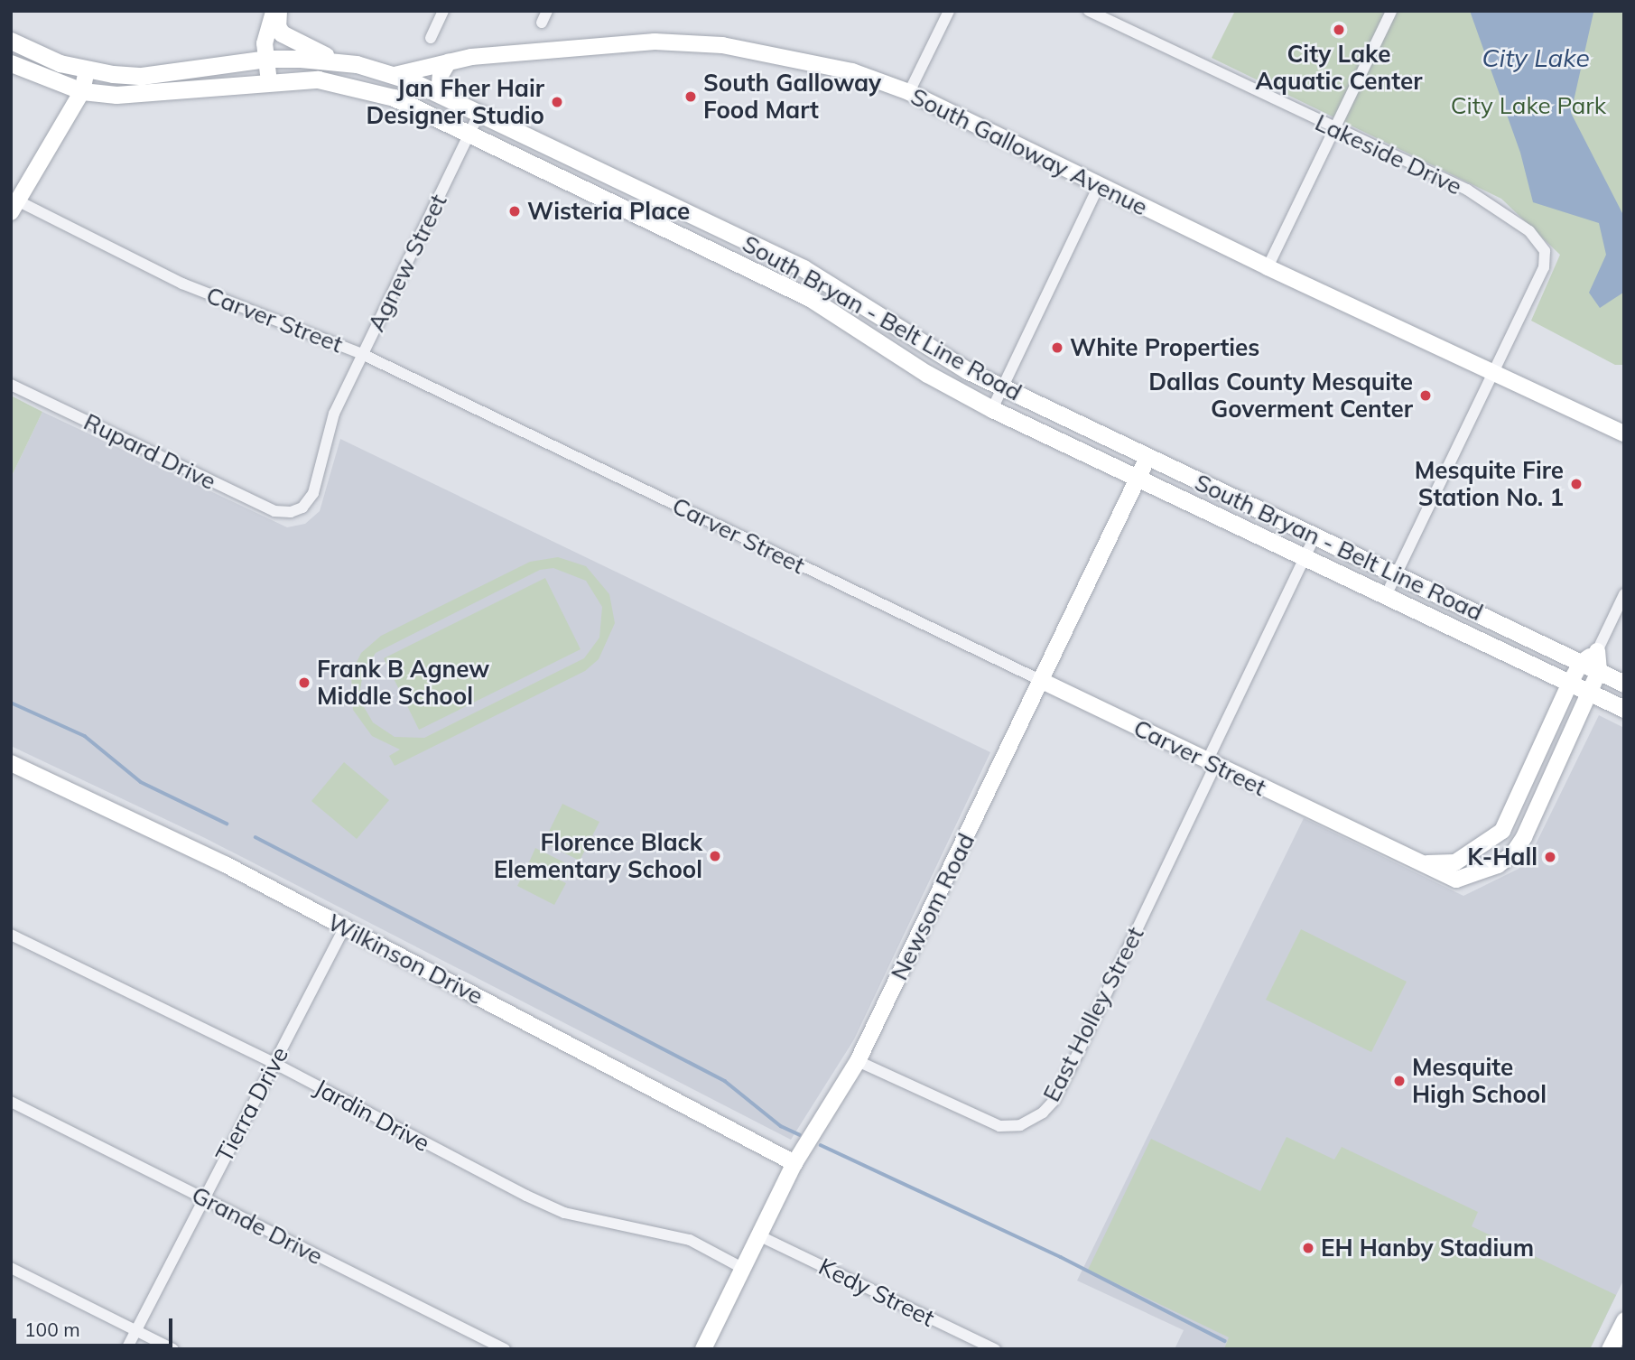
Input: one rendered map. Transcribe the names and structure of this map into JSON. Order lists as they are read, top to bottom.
{
  "streets": {
    "main road": ["South Bryan - Belt Line Road"],
    "street": [
      "South Galloway Avenue",
      "Lakeside Drive",
      "Agnew Street",
      "Carver Street",
      "Rupard Drive",
      "Newsom Road",
      "Wilkinson Drive",
      "East Holley Street",
      "Tierra Drive",
      "Jardin Drive",
      "Grande Drive",
      "Kedy Street"
    ]
  },
  "crossings": [
    ["South Galloway Avenue", "Lakeside Drive"],
    ["South Galloway Avenue", "South Bryan - Belt Line Road"],
    ["Agnew Street", "South Bryan - Belt Line Road"],
    ["Agnew Street", "Carver Street"],
    ["Agnew Street", "Rupard Drive"],
    ["South Bryan - Belt Line Road", "Carver Street"],
    ["South Bryan - Belt Line Road", "Newsom Road"],
    ["South Bryan - Belt Line Road", "East Holley Street"],
    ["Carver Street", "Newsom Road"],
    ["Carver Street", "East Holley Street"],
    ["Newsom Road", "Wilkinson Drive"],
    ["Newsom Road", "East Holley Street"],
    ["Newsom Road", "Jardin Drive"],
    ["Newsom Road", "Kedy Street"],
    ["Wilkinson Drive", "Tierra Drive"],
    ["Tierra Drive", "Jardin Drive"],
    ["Tierra Drive", "Grande Drive"]
  ],
  "water": ["City Lake"],
  "parks": ["City Lake Park"],
  "places": [
    "City Lake Aquatic Center",
    "South Galloway Food Mart",
    "Jan Fher Hair Designer Studio",
    "Wisteria Place",
    "White Properties",
    "Dallas County Mesquite Goverment Center",
    "Mesquite Fire Station No. 1",
    "Frank B Agnew Middle School",
    "Florence Black Elementary School",
    "K-Hall",
    "Mesquite High School",
    "EH Hanby Stadium"
  ],
  "scale_bar": "100 m"
}
